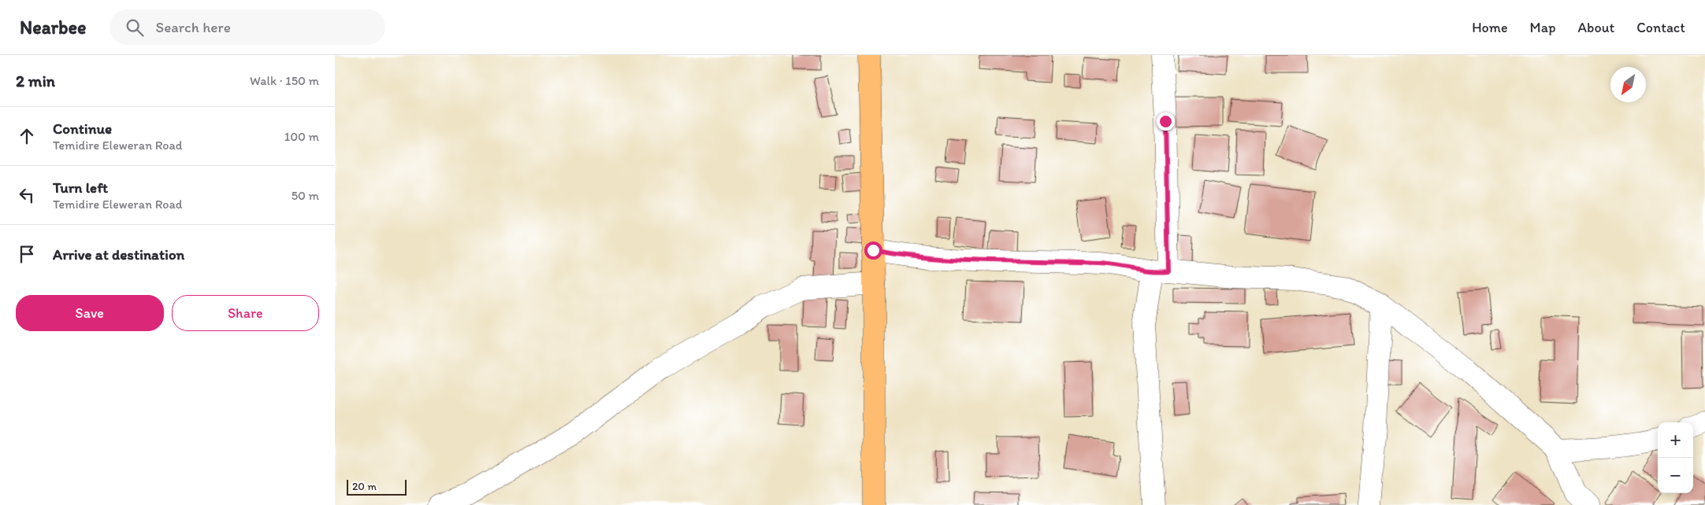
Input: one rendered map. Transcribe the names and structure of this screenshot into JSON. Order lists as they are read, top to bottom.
{
  "scale_bar": "20 m",
  "north": "bottom left",
  "page": {
    "header": "Nearbee",
    "search": "Search here",
    "nav": [
      "Home",
      "Map",
      "About",
      "Contact"
    ],
    "heading": ["2 min", "Walk · 150 m"],
    "list": [
      ["Continue", "Temidire Eleweran Road", "100 m"],
      ["Turn left", "Temidire Eleweran Road", "50 m"],
      "Arrive at destination"
    ],
    "buttons": ["Save", "Share"],
    "map_buttons": ["+", "−"],
    "scale": "20 m"
  }
}
